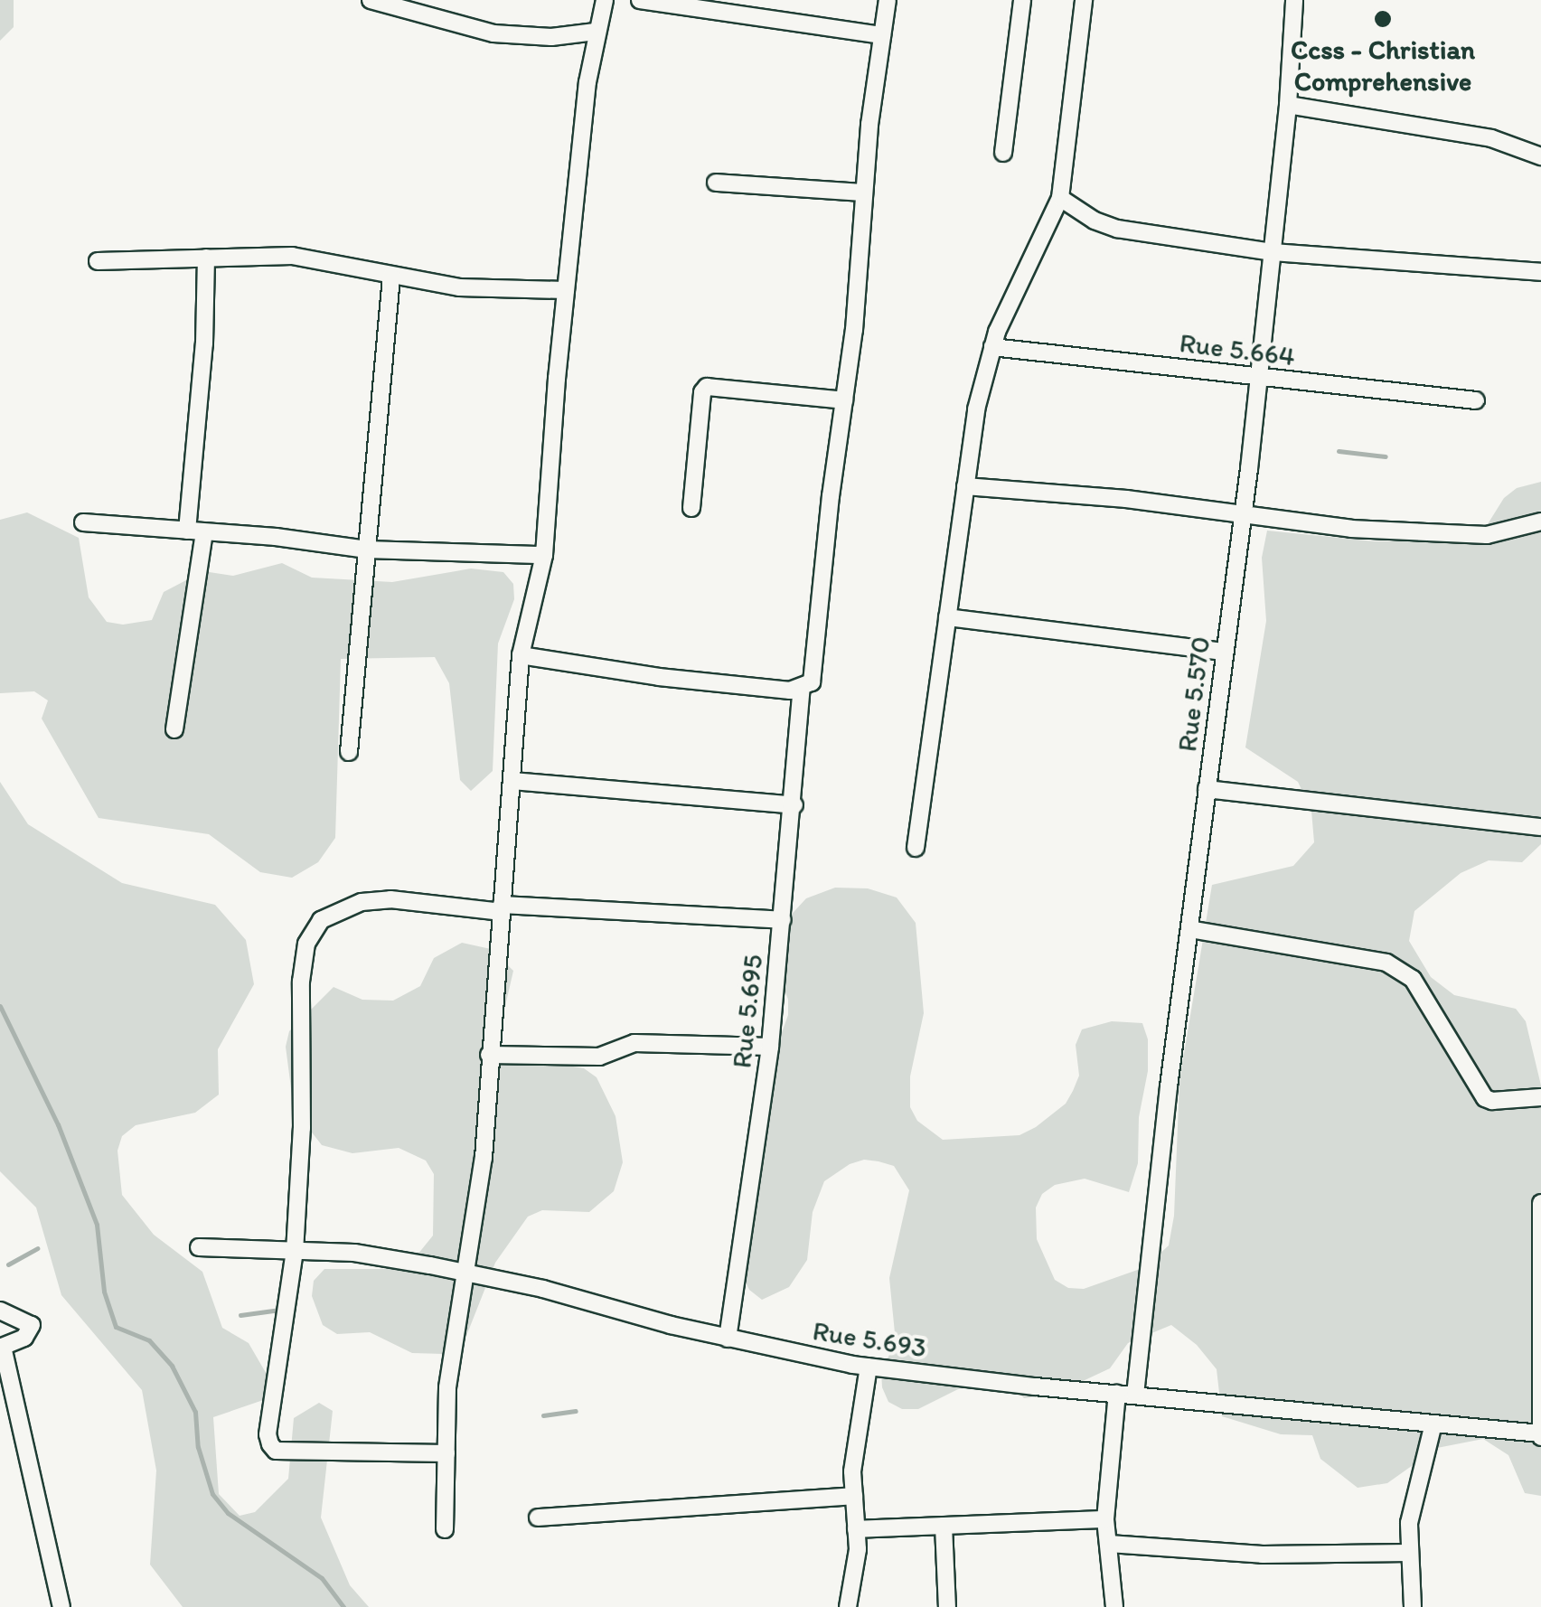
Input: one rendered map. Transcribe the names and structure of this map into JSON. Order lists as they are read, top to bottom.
{
  "streets": {
    "street": [
      "Rue 5.664",
      "Rue 5.570",
      "Rue 5.695",
      "Rue 5.693"
    ]
  },
  "crossings": [
    ["Rue 5.664", "Rue 5.570"],
    ["Rue 5.570", "Rue 5.693"],
    ["Rue 5.695", "Rue 5.693"]
  ],
  "places": ["Ccss - Christian Comprehensive"]
}
